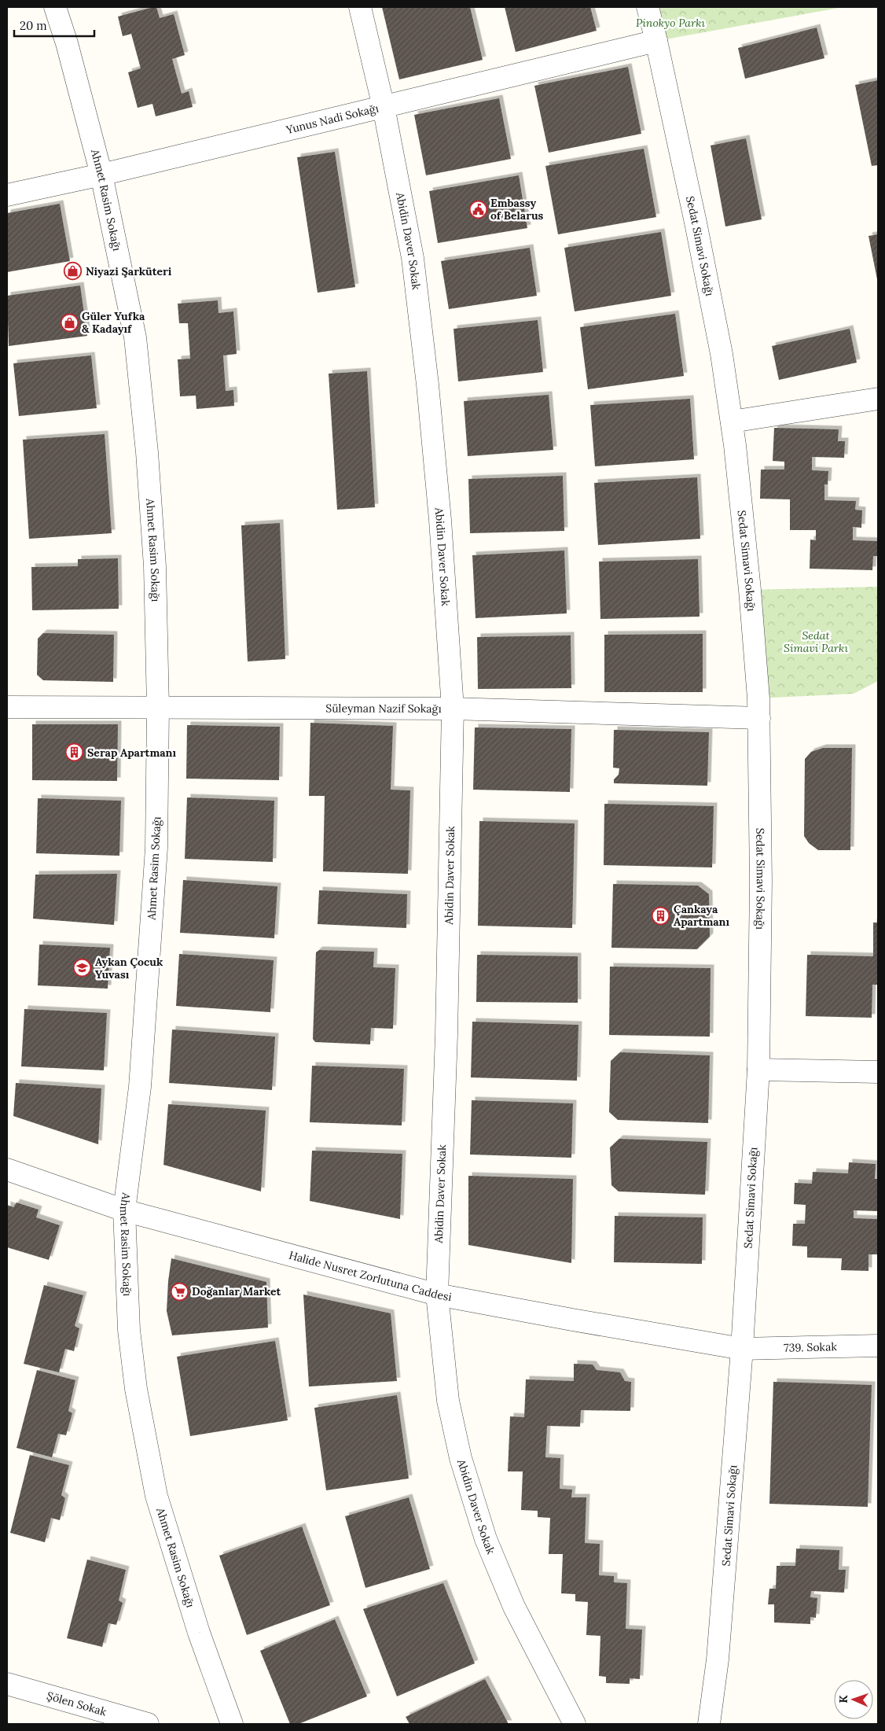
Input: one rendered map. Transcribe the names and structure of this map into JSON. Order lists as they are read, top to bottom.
{
  "streets": {
    "street": [
      "Yunus Nadi Sokağı",
      "Ahmet Rasim Sokağı",
      "Abidin Daver Sokak",
      "Sedat Simavi Sokağı",
      "Süleyman Nazif Sokağı",
      "Halide Nusret Zorlutuna Caddesi",
      "739. Sokak",
      "Şölen Sokak"
    ]
  },
  "crossings": [
    ["Yunus Nadi Sokağı", "Ahmet Rasim Sokağı"],
    ["Yunus Nadi Sokağı", "Abidin Daver Sokak"],
    ["Yunus Nadi Sokağı", "Sedat Simavi Sokağı"],
    ["Ahmet Rasim Sokağı", "Süleyman Nazif Sokağı"],
    ["Ahmet Rasim Sokağı", "Halide Nusret Zorlutuna Caddesi"],
    ["Abidin Daver Sokak", "Süleyman Nazif Sokağı"],
    ["Abidin Daver Sokak", "Halide Nusret Zorlutuna Caddesi"],
    ["Sedat Simavi Sokağı", "Süleyman Nazif Sokağı"],
    ["Sedat Simavi Sokağı", "Halide Nusret Zorlutuna Caddesi"],
    ["Sedat Simavi Sokağı", "739. Sokak"],
    ["Halide Nusret Zorlutuna Caddesi", "739. Sokak"]
  ],
  "parks": ["Pinokyo Parkı", "Sedat Simavi Parkı"],
  "places": {
    "public building": ["Embassy of Belarus"],
    "shop": ["Niyazi Şarküteri", "Güler Yufka & Kadayıf"],
    "building": ["Serap Apartmanı", "Çankaya Apartmanı"],
    "school or university": ["Aykan Çocuk Yuvası"],
    "supermarket": ["Doğanlar Market"]
  },
  "scale_bar": "20 m",
  "north": "left"
}
